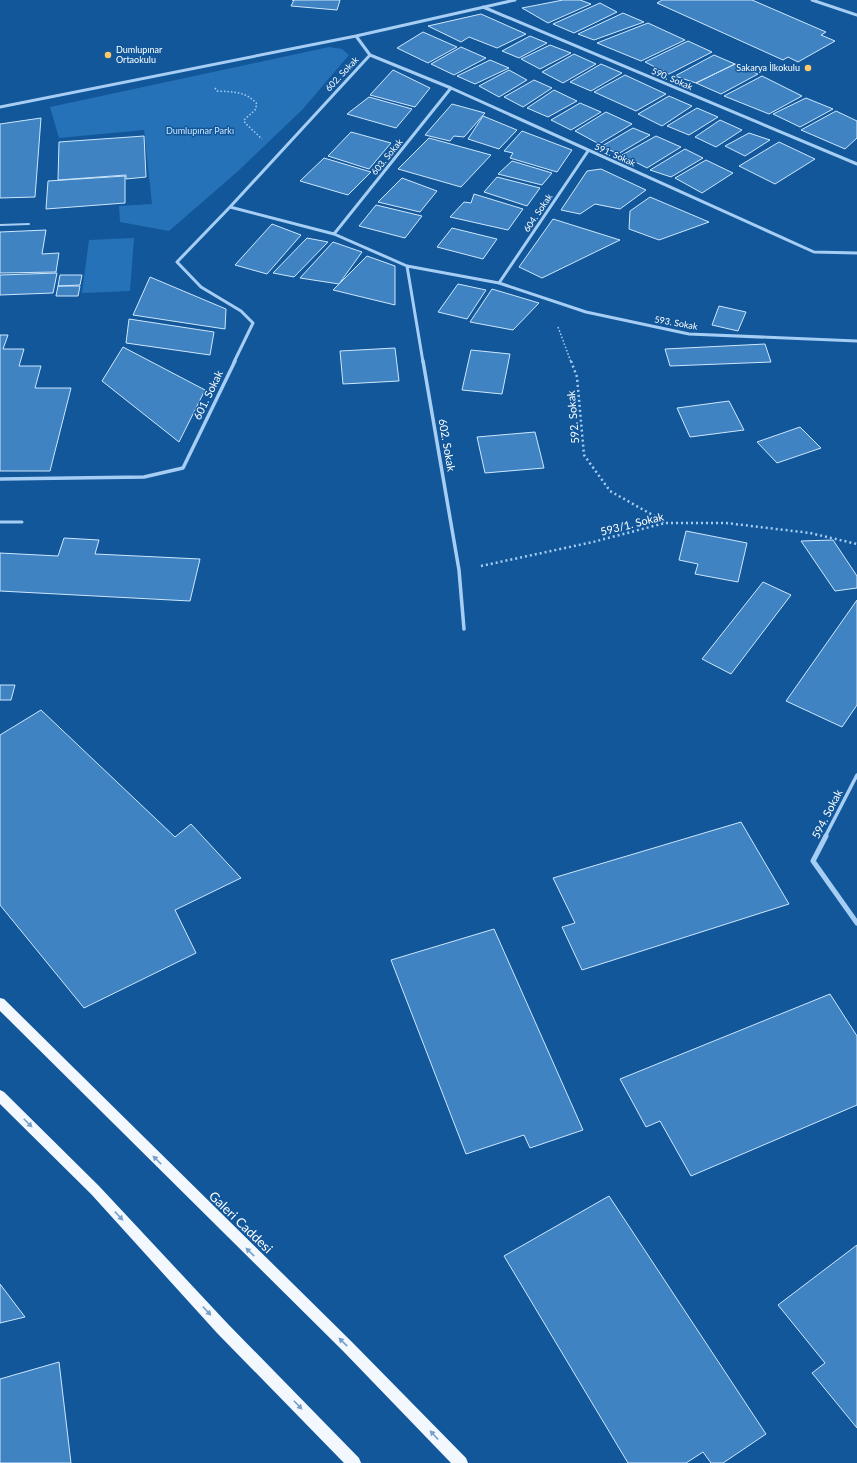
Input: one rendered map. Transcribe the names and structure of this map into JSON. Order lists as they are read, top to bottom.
{
  "streets": {
    "main road": ["Galeri Caddesi"],
    "street": [
      "602. Sokak",
      "590. Sokak",
      "591. Sokak",
      "603. Sokak",
      "604. Sokak",
      "593. Sokak",
      "601. Sokak",
      "594. Sokak"
    ],
    "path": ["592. Sokak", "593/1. Sokak"]
  },
  "crossings": [
    ["602. Sokak", "591. Sokak"],
    ["602. Sokak", "593. Sokak"],
    ["602. Sokak", "601. Sokak"],
    ["602. Sokak", "593/1. Sokak"],
    ["591. Sokak", "603. Sokak"],
    ["591. Sokak", "604. Sokak"],
    ["603. Sokak", "593. Sokak"],
    ["604. Sokak", "593. Sokak"],
    ["593. Sokak", "601. Sokak"],
    ["593. Sokak", "592. Sokak"],
    ["592. Sokak", "593/1. Sokak"]
  ],
  "parks": ["Dumlupınar Parkı"],
  "places": ["Dumlupınar Ortaokulu", "Sakarya İlkokulu"]
}
